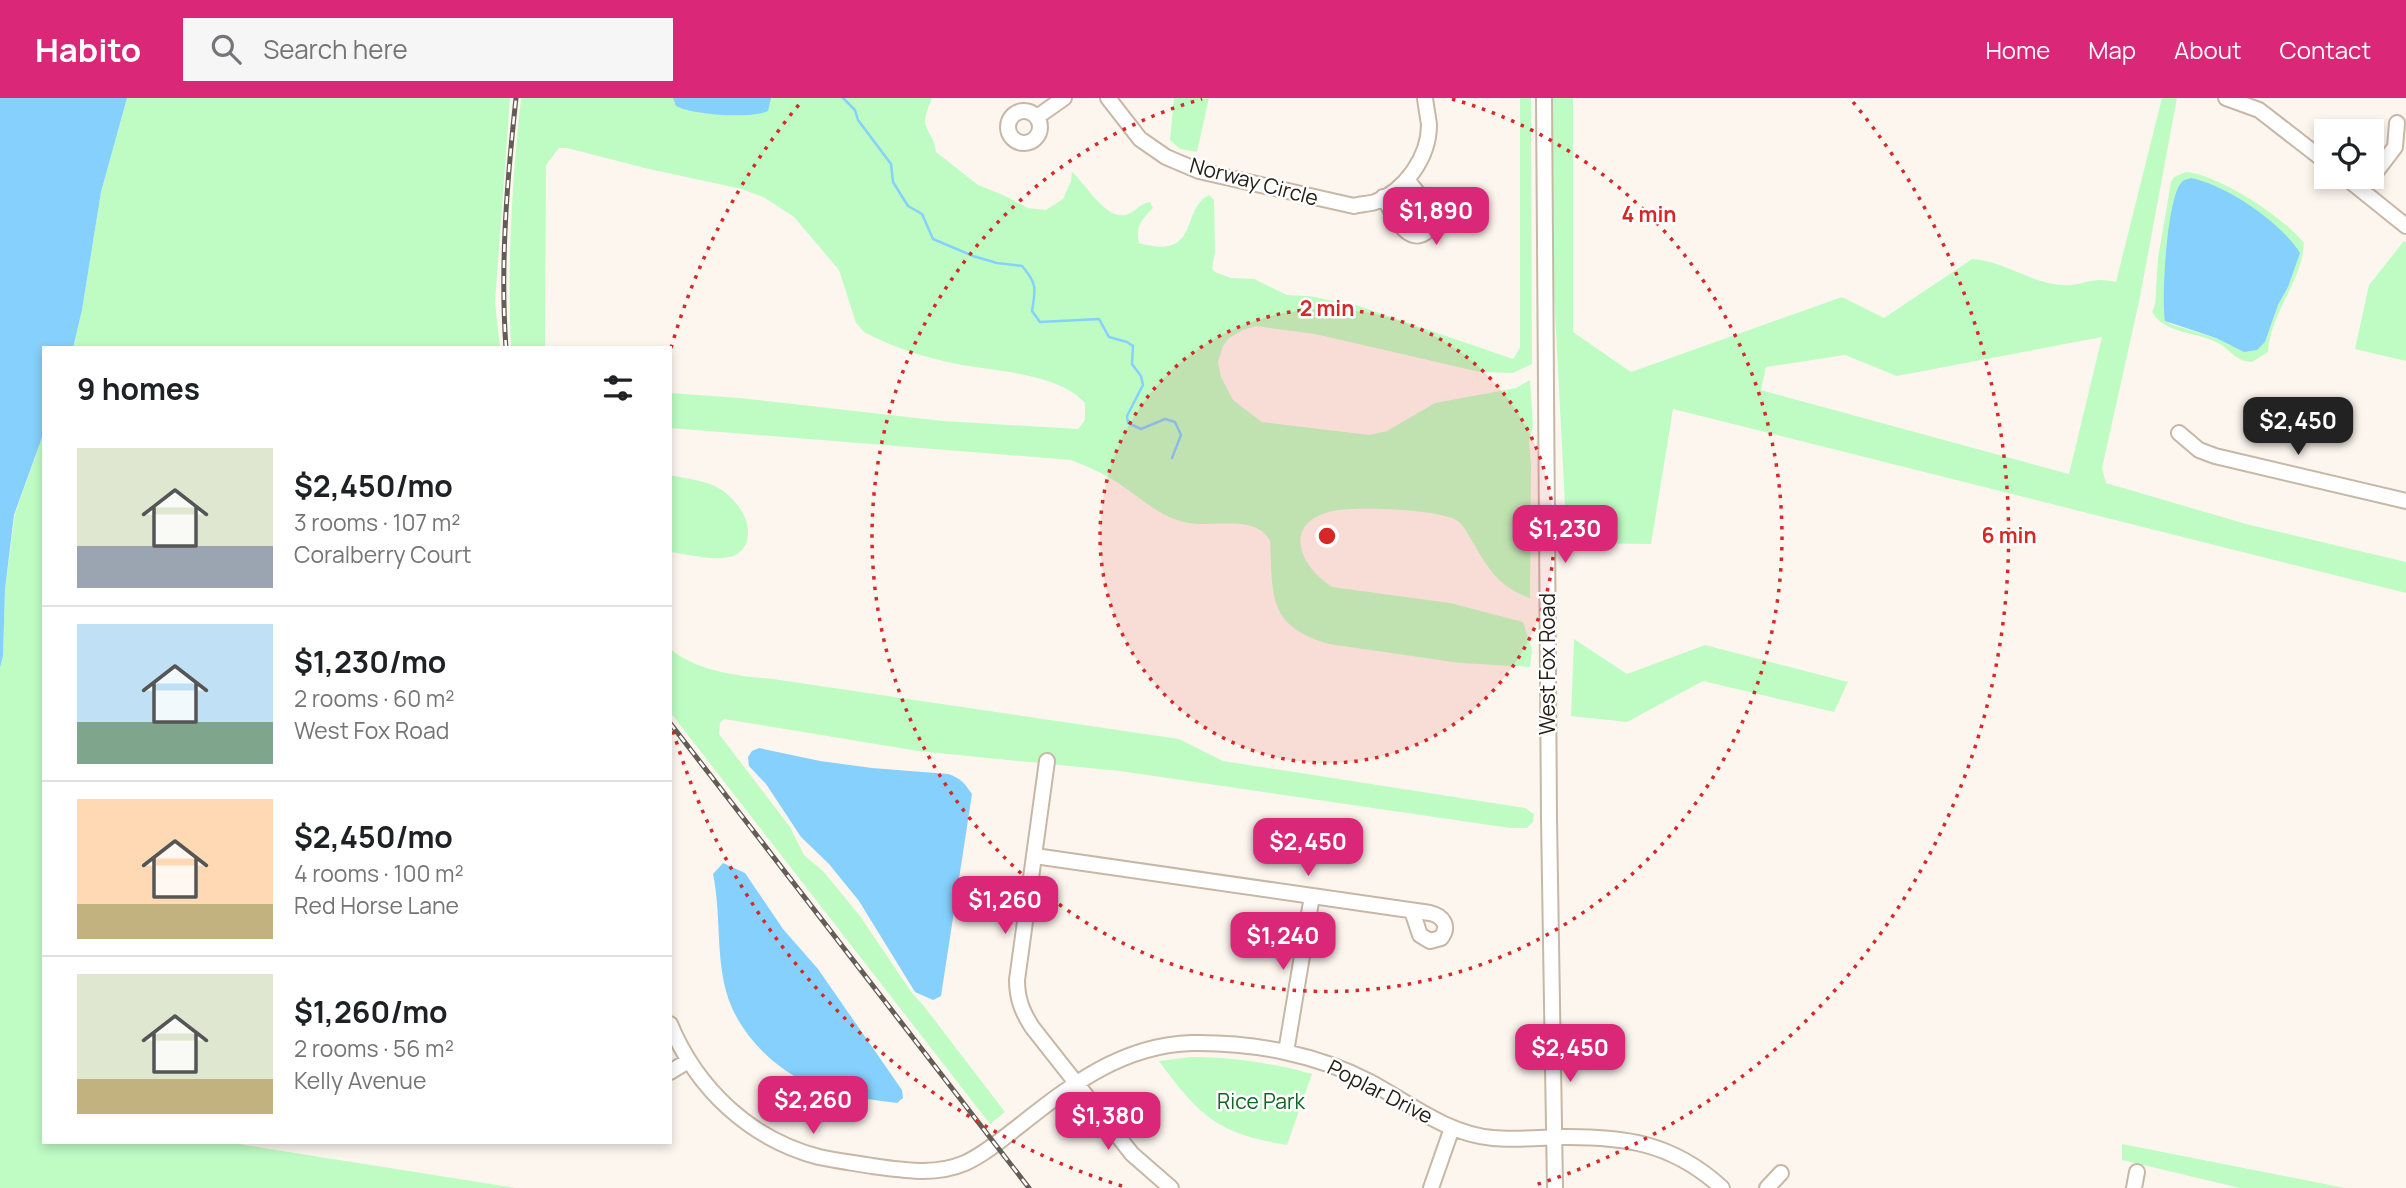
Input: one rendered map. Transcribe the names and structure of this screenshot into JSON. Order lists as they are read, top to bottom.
{
  "streets": {
    "street": ["Norway Circle", "West Fox Road", "Poplar Drive"]
  },
  "crossings": [
    ["West Fox Road", "Poplar Drive"]
  ],
  "parks": ["Rice Park"],
  "page": {
    "header": "Habito",
    "search": "Search here",
    "nav": [
      "Home",
      "Map",
      "About",
      "Contact"
    ],
    "price": [
      "$1,890",
      "$2,450",
      "$1,230",
      "$2,450",
      "$1,260",
      "$1,240",
      "$2,450",
      "$2,260",
      "$1,380"
    ],
    "heading": "9 homes",
    "list": [
      {
        "name": "$2,450/mo",
        "note": "3 rooms · 107 m² · Coralberry Court"
      },
      {
        "name": "$1,230/mo",
        "note": "2 rooms · 60 m² · West Fox Road"
      },
      {
        "name": "$2,450/mo",
        "note": "4 rooms · 100 m² · Red Horse Lane"
      },
      {
        "name": "$1,260/mo",
        "note": "2 rooms · 56 m² · Kelly Avenue"
      }
    ]
  },
  "rings": ["4 min", "2 min", "6 min"]
}
